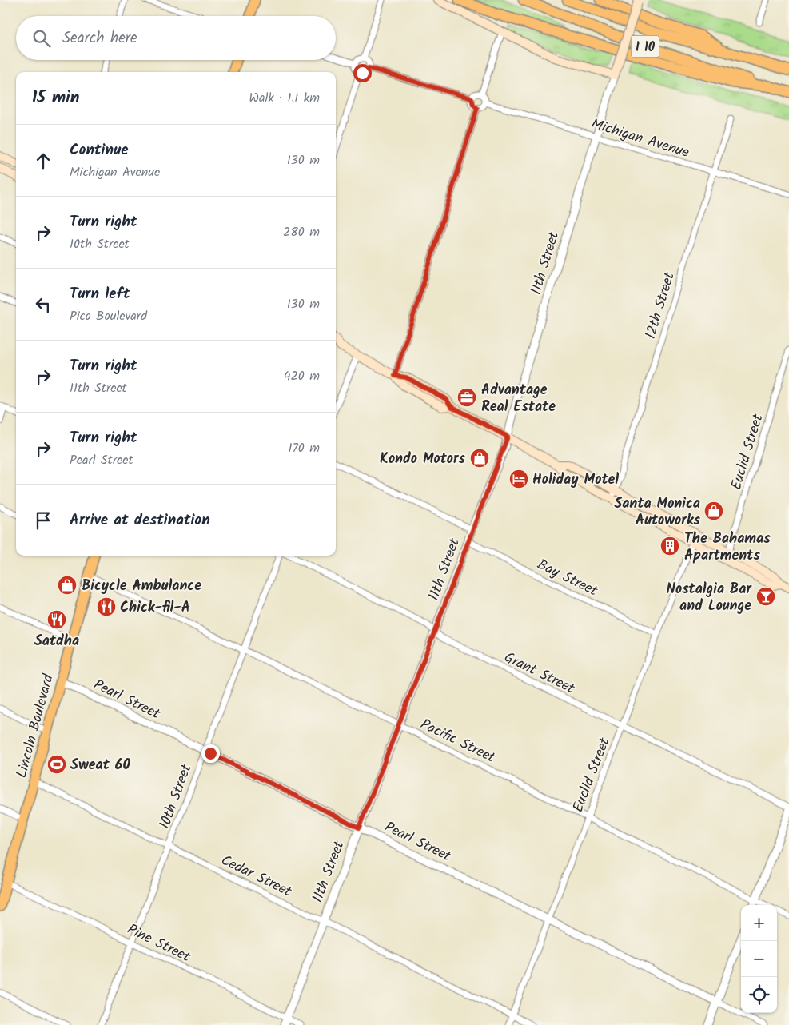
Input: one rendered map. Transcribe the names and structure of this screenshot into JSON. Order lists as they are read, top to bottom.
{
  "streets": {
    "highway": ["I 10", "Lincoln Boulevard"],
    "main road": ["11th Street"],
    "street": [
      "Michigan Avenue",
      "12th Street",
      "Euclid Street",
      "Bay Street",
      "Grant Street",
      "Pearl Street",
      "Pacific Street",
      "10th Street",
      "Cedar Street",
      "Pine Street"
    ]
  },
  "crossings": [
    ["Michigan Avenue", "11th Street"],
    ["Michigan Avenue", "12th Street"],
    ["11th Street", "Bay Street"],
    ["11th Street", "Grant Street"],
    ["11th Street", "Pearl Street"],
    ["11th Street", "Pacific Street"],
    ["11th Street", "Cedar Street"],
    ["11th Street", "Pine Street"],
    ["Euclid Street", "Bay Street"],
    ["Euclid Street", "Grant Street"],
    ["Euclid Street", "Pearl Street"],
    ["Euclid Street", "Pacific Street"],
    ["Euclid Street", "Cedar Street"],
    ["Pearl Street", "Lincoln Boulevard"],
    ["Pearl Street", "10th Street"],
    ["Lincoln Boulevard", "Pacific Street"],
    ["Lincoln Boulevard", "Cedar Street"],
    ["Lincoln Boulevard", "Pine Street"],
    ["Pacific Street", "10th Street"],
    ["10th Street", "Cedar Street"],
    ["10th Street", "Pine Street"]
  ],
  "places": {
    "office": ["Advantage Real Estate"],
    "shop": ["Kondo Motors", "Santa Monica Autoworks", "Bicycle Ambulance"],
    "hotel": ["Holiday Motel"],
    "building": ["The Bahamas Apartments"],
    "bar": ["Nostalgia Bar and Lounge"],
    "restaurant": ["Chick-fil-A", "Satdha"],
    "sports": ["Sweat 60"]
  },
  "page": {
    "search": "Search here",
    "heading": ["15 min", "Walk · 1.1 km"],
    "list": [
      ["Continue", "Michigan Avenue", "130 m"],
      ["Turn right", "10th Street", "280 m"],
      ["Turn left", "Pico Boulevard", "130 m"],
      ["Turn right", "11th Street", "420 m"],
      ["Turn right", "Pearl Street", "170 m"],
      "Arrive at destination"
    ],
    "map_buttons": ["+", "−"]
  }
}
